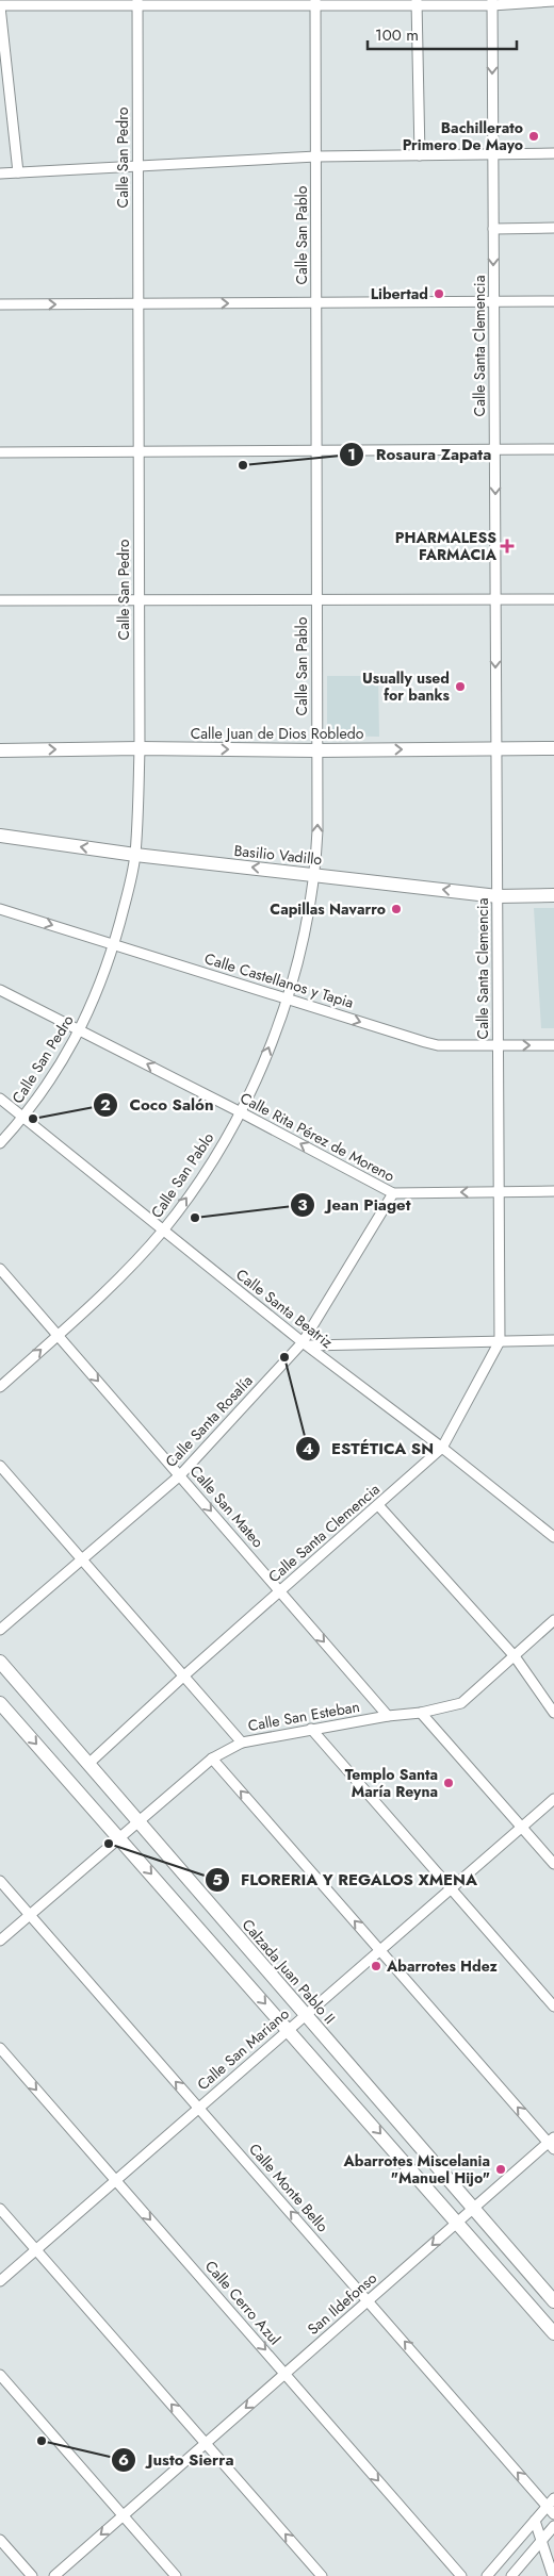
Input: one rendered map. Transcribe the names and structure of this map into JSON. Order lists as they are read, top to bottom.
{
  "streets": {
    "main road": ["Calle Juan de Dios Robledo", "Basilio Vadillo", "Calzada Juan Pablo II"],
    "street": [
      "Calle San Pedro",
      "Calle San Pablo",
      "Calle Santa Clemencia",
      "Calle Castellanos y Tapia",
      "Calle Rita Pérez de Moreno",
      "Calle Santa Beatriz",
      "Calle Santa Rosalía",
      "Calle San Mateo",
      "Calle San Esteban",
      "Calle San Mariano",
      "Calle Monte Bello",
      "Calle Cerro Azul",
      "San Ildefonso"
    ]
  },
  "crossings": [
    ["Calle San Pedro", "Calle Juan de Dios Robledo"],
    ["Calle San Pedro", "Basilio Vadillo"],
    ["Calle San Pedro", "Calle Castellanos y Tapia"],
    ["Calle San Pedro", "Calle Rita Pérez de Moreno"],
    ["Calle San Pedro", "Calle Santa Beatriz"],
    ["Calle San Pablo", "Calle Juan de Dios Robledo"],
    ["Calle San Pablo", "Basilio Vadillo"],
    ["Calle San Pablo", "Calle Castellanos y Tapia"],
    ["Calle San Pablo", "Calle Rita Pérez de Moreno"],
    ["Calle San Pablo", "Calle Santa Beatriz"],
    ["Calle San Pablo", "Calle San Mateo"],
    ["Calle Santa Clemencia", "Calle Juan de Dios Robledo"],
    ["Calle Santa Clemencia", "Basilio Vadillo"],
    ["Calle Santa Clemencia", "Calle Castellanos y Tapia"],
    ["Calle Santa Clemencia", "Calle Rita Pérez de Moreno"],
    ["Calle Santa Clemencia", "Calle Santa Beatriz"],
    ["Calle Santa Clemencia", "Calle San Mateo"],
    ["Calle Santa Clemencia", "Calzada Juan Pablo II"],
    ["Calle Rita Pérez de Moreno", "Calle Santa Rosalía"],
    ["Calle Santa Beatriz", "Calle Santa Rosalía"],
    ["Calle Santa Rosalía", "Calle San Mateo"],
    ["Calle San Mateo", "Calle San Esteban"],
    ["Calle San Esteban", "Calzada Juan Pablo II"],
    ["Calle San Esteban", "Calle Monte Bello"],
    ["Calzada Juan Pablo II", "Calle San Mariano"],
    ["Calzada Juan Pablo II", "San Ildefonso"],
    ["Calle San Mariano", "Calle Monte Bello"],
    ["Calle San Mariano", "Calle Cerro Azul"],
    ["Calle Monte Bello", "San Ildefonso"],
    ["Calle Cerro Azul", "San Ildefonso"]
  ],
  "one_way": [
    "Calle Juan de Dios Robledo",
    "Basilio Vadillo",
    "Calle Castellanos y Tapia",
    "Calle Rita Pérez de Moreno",
    "Calle San Mateo",
    "Calle Monte Bello",
    "Calle Cerro Azul",
    "San Ildefonso"
  ],
  "places": {
    "other": [
      "Bachillerato Primero De Mayo",
      "Libertad",
      "Rosaura Zapata",
      "Usually used for banks",
      "Capillas Navarro",
      "Coco Salón",
      "Jean Piaget",
      "ESTÉTICA SN",
      "Templo Santa María Reyna",
      "FLORERIA Y REGALOS XMENA",
      "Abarrotes Hdez",
      "Abarrotes Miscelania \"Manuel Hijo\"",
      "Justo Sierra"
    ],
    "health": ["PHARMALESS FARMACIA"]
  },
  "scale_bar": "100 m"
}
